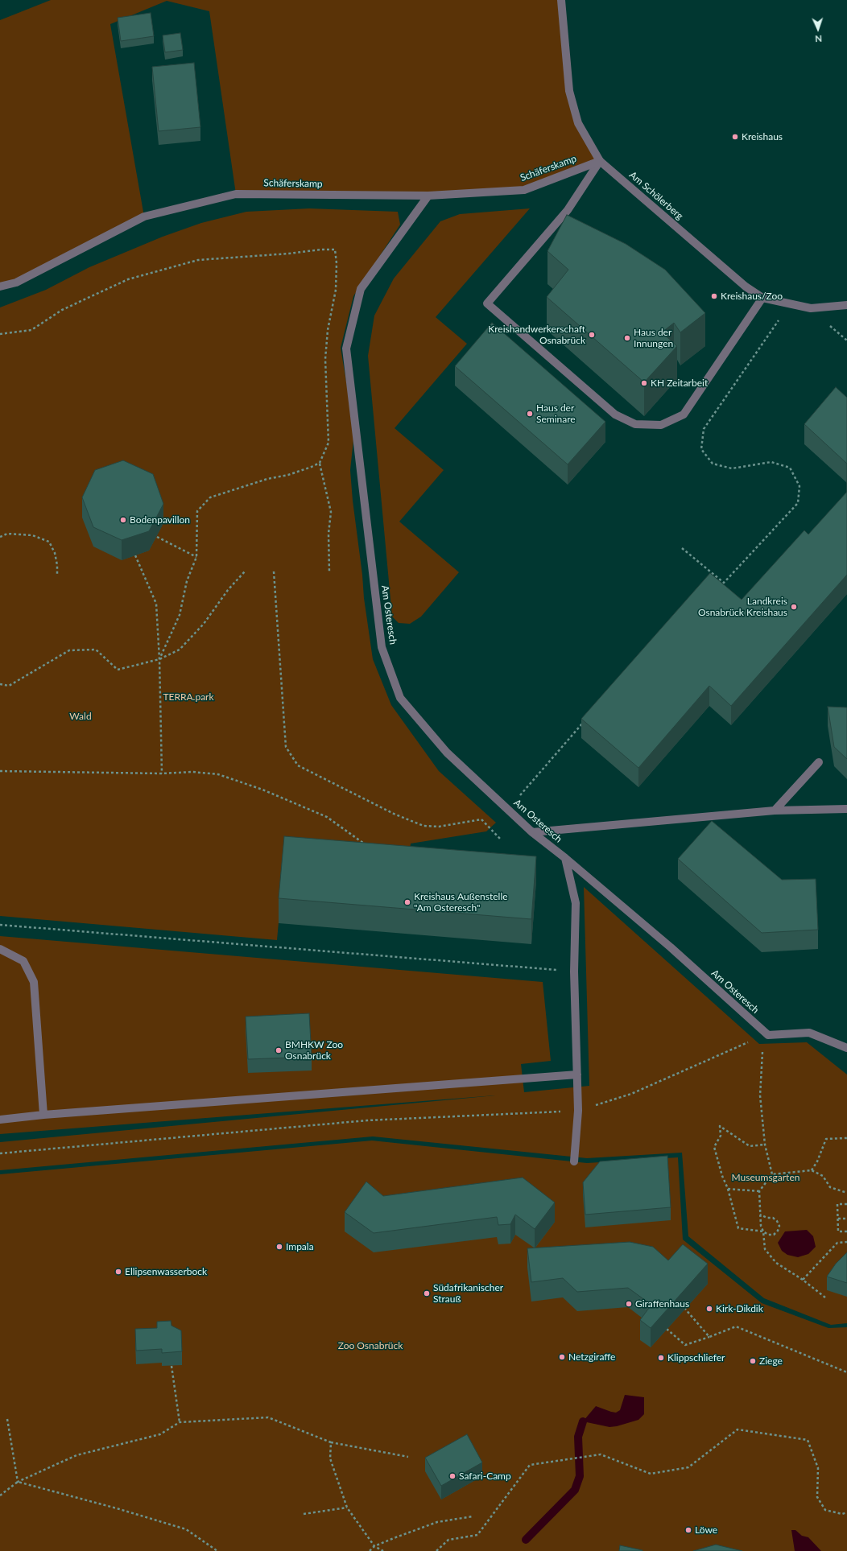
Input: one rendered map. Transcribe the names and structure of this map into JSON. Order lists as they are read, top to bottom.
{
  "streets": {
    "street": ["Schäferskamp", "Am Schölerberg", "Am Osteresch"]
  },
  "crossings": [
    ["Schäferskamp", "Am Schölerberg"],
    ["Schäferskamp", "Am Osteresch"]
  ],
  "parks": [
    "TERRA.park",
    "Wald",
    "Museumsgarten",
    "Zoo Osnabrück"
  ],
  "places": [
    "Kreishaus",
    "Kreishaus/Zoo",
    "Kreishandwerkerschaft Osnabrück",
    "Haus der Innungen",
    "KH Zeitarbeit",
    "Haus der Seminare",
    "Bodenpavillon",
    "Landkreis Osnabrück Kreishaus",
    "Kreishaus Außenstelle \"Am Osteresch\"",
    "BMHKW Zoo Osnabrück",
    "Impala",
    "Ellipsenwasserbock",
    "Südafrikanischer Strauß",
    "Giraffenhaus",
    "Kirk-Dikdik",
    "Netzgiraffe",
    "Klippschliefer",
    "Ziege",
    "Safari-Camp",
    "Löwe"
  ],
  "north": "bottom"
}
